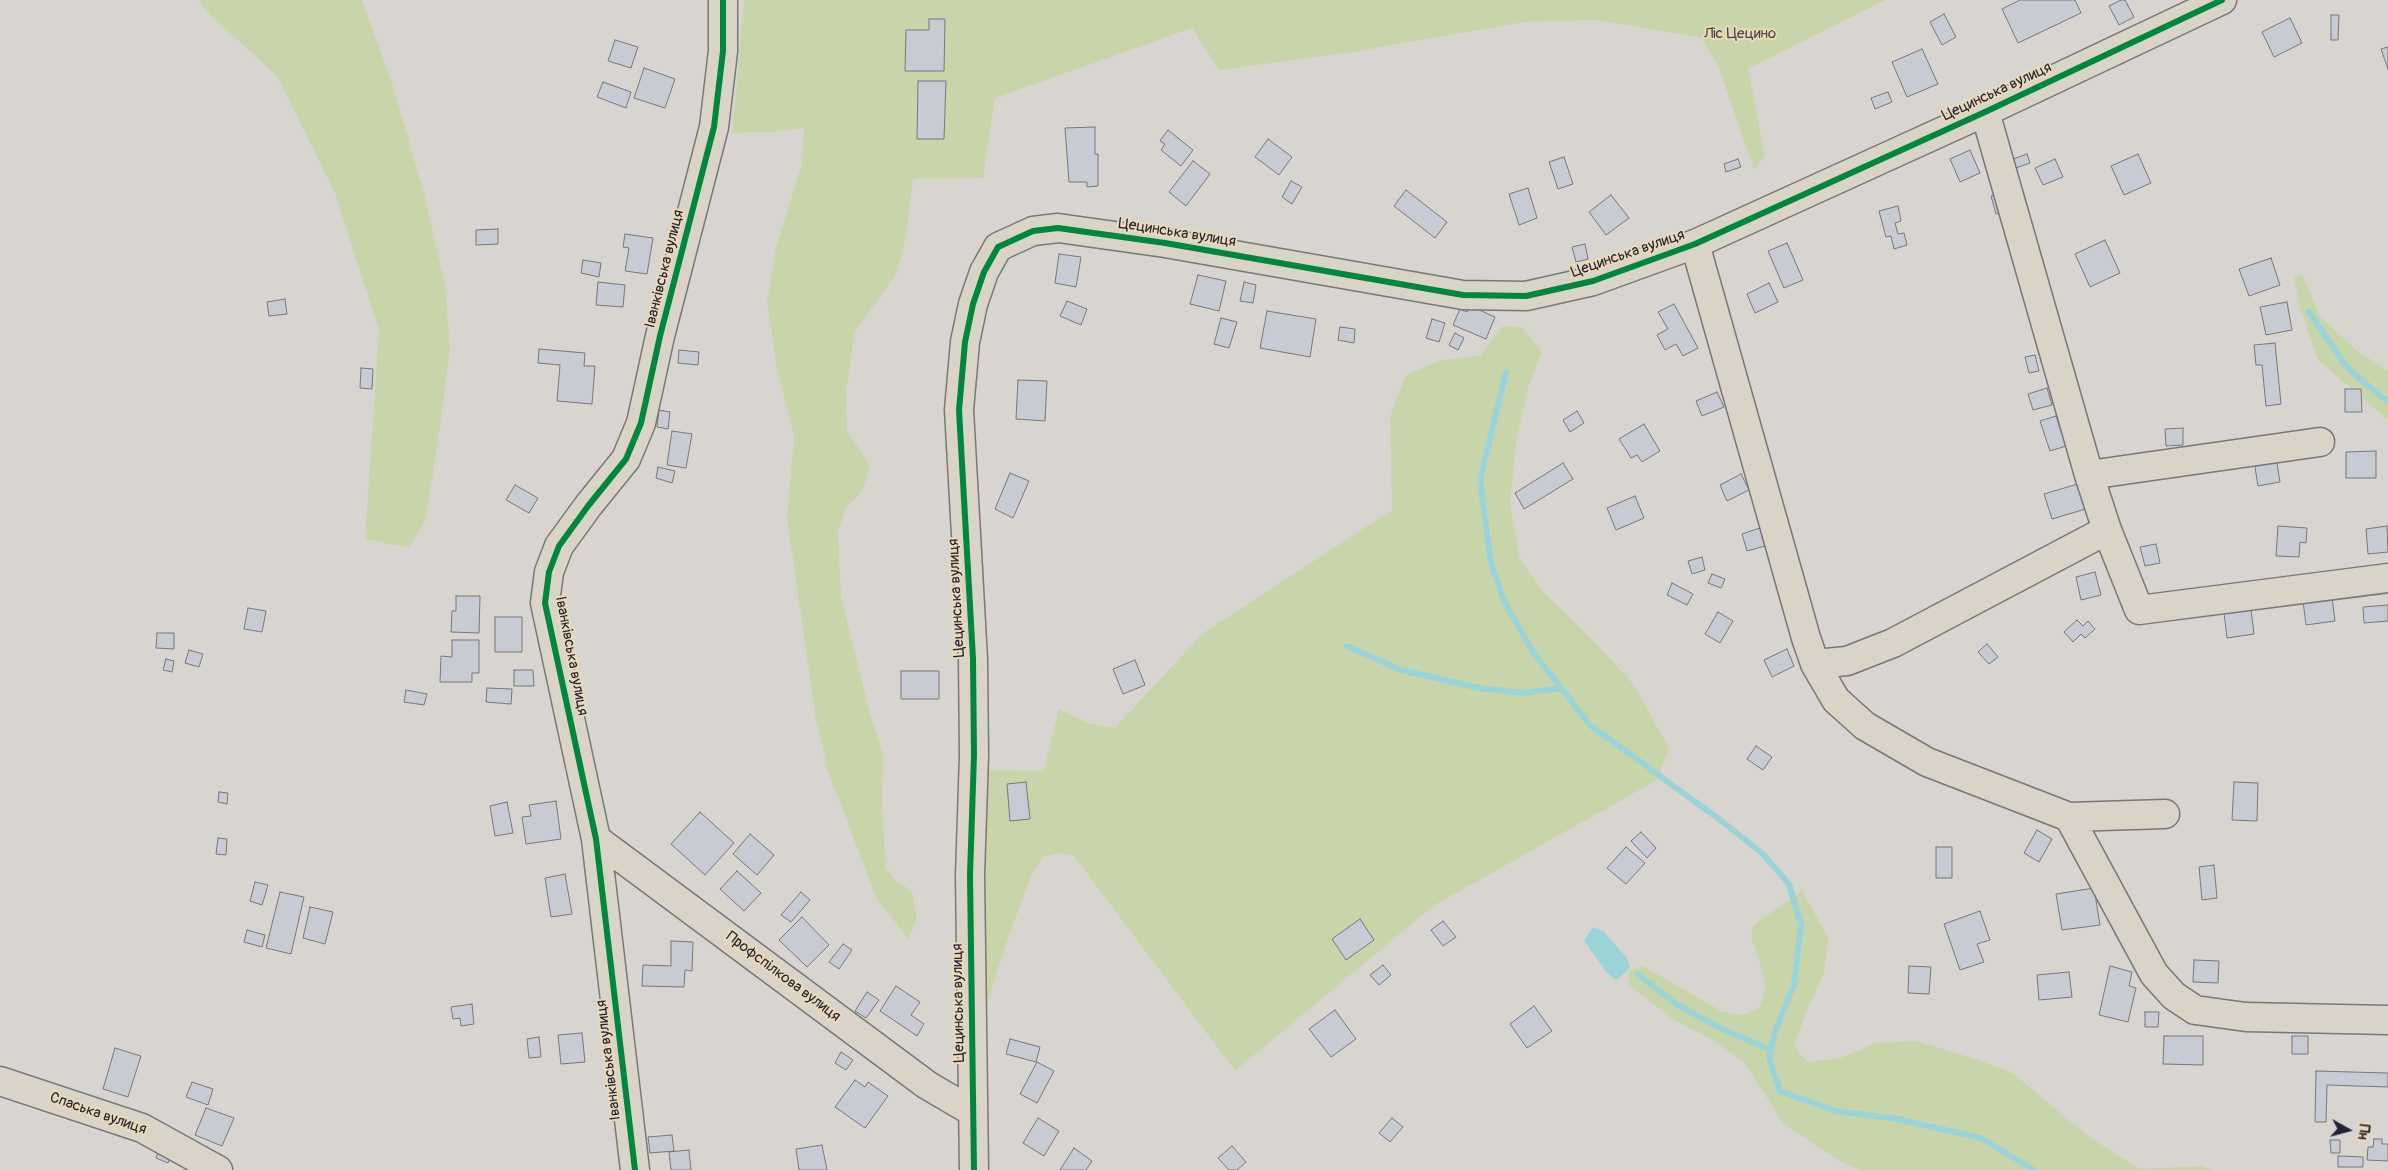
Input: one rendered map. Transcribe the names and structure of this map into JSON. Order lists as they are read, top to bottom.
{
  "streets": {
    "street": [
      "Цецинська вулиця",
      "Іванківська вулиця",
      "Профспілкова вулиця",
      "Спаська вулиця"
    ]
  },
  "crossings": [
    ["Цецинська вулиця", "Профспілкова вулиця"],
    ["Іванківська вулиця", "Профспілкова вулиця"]
  ],
  "parks": ["Ліс Цецино"],
  "north": "right"
}
